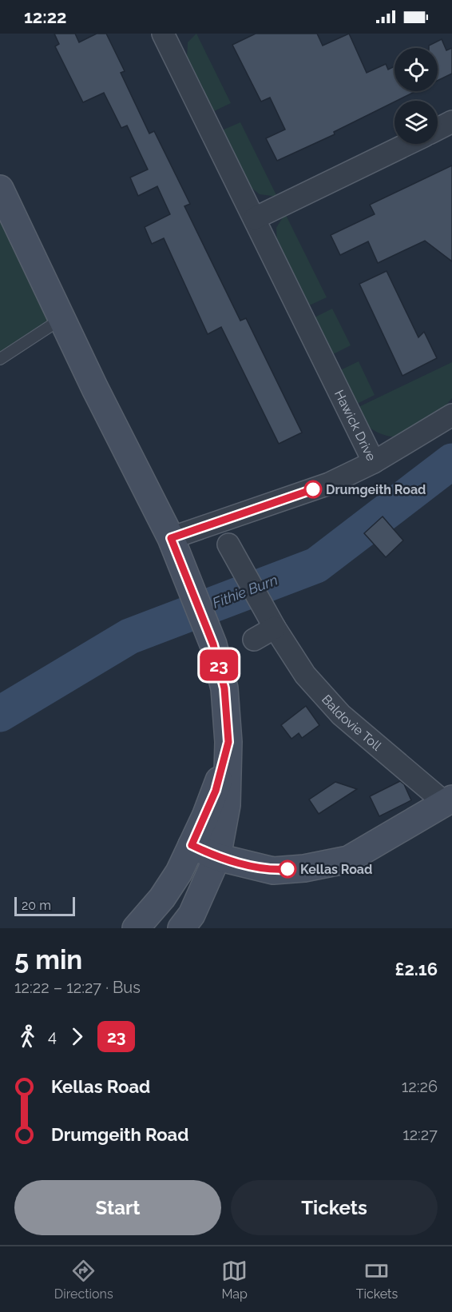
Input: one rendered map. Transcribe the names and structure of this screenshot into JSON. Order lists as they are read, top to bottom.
{
  "streets": {
    "street": ["Hawick Drive", "Baldovie Toll"]
  },
  "water": ["Fithie Burn"],
  "places": ["Drumgeith Road", "Kellas Road"],
  "lines": ["bus line 23"],
  "scale_bar": "20 m",
  "page": {
    "status": "12:22",
    "on_map": "23",
    "scale": "20 m",
    "heading": ["5 min", "12:22 – 12:27 · Bus", "£2.16"],
    "legs": ["4", "23"],
    "list": [
      {
        "name": "Kellas Road",
        "value": "12:26"
      },
      {
        "name": "Drumgeith Road",
        "value": "12:27"
      }
    ],
    "buttons": ["Start", "Tickets"],
    "tabs": ["Directions", "Map", "Tickets"]
  }
}
